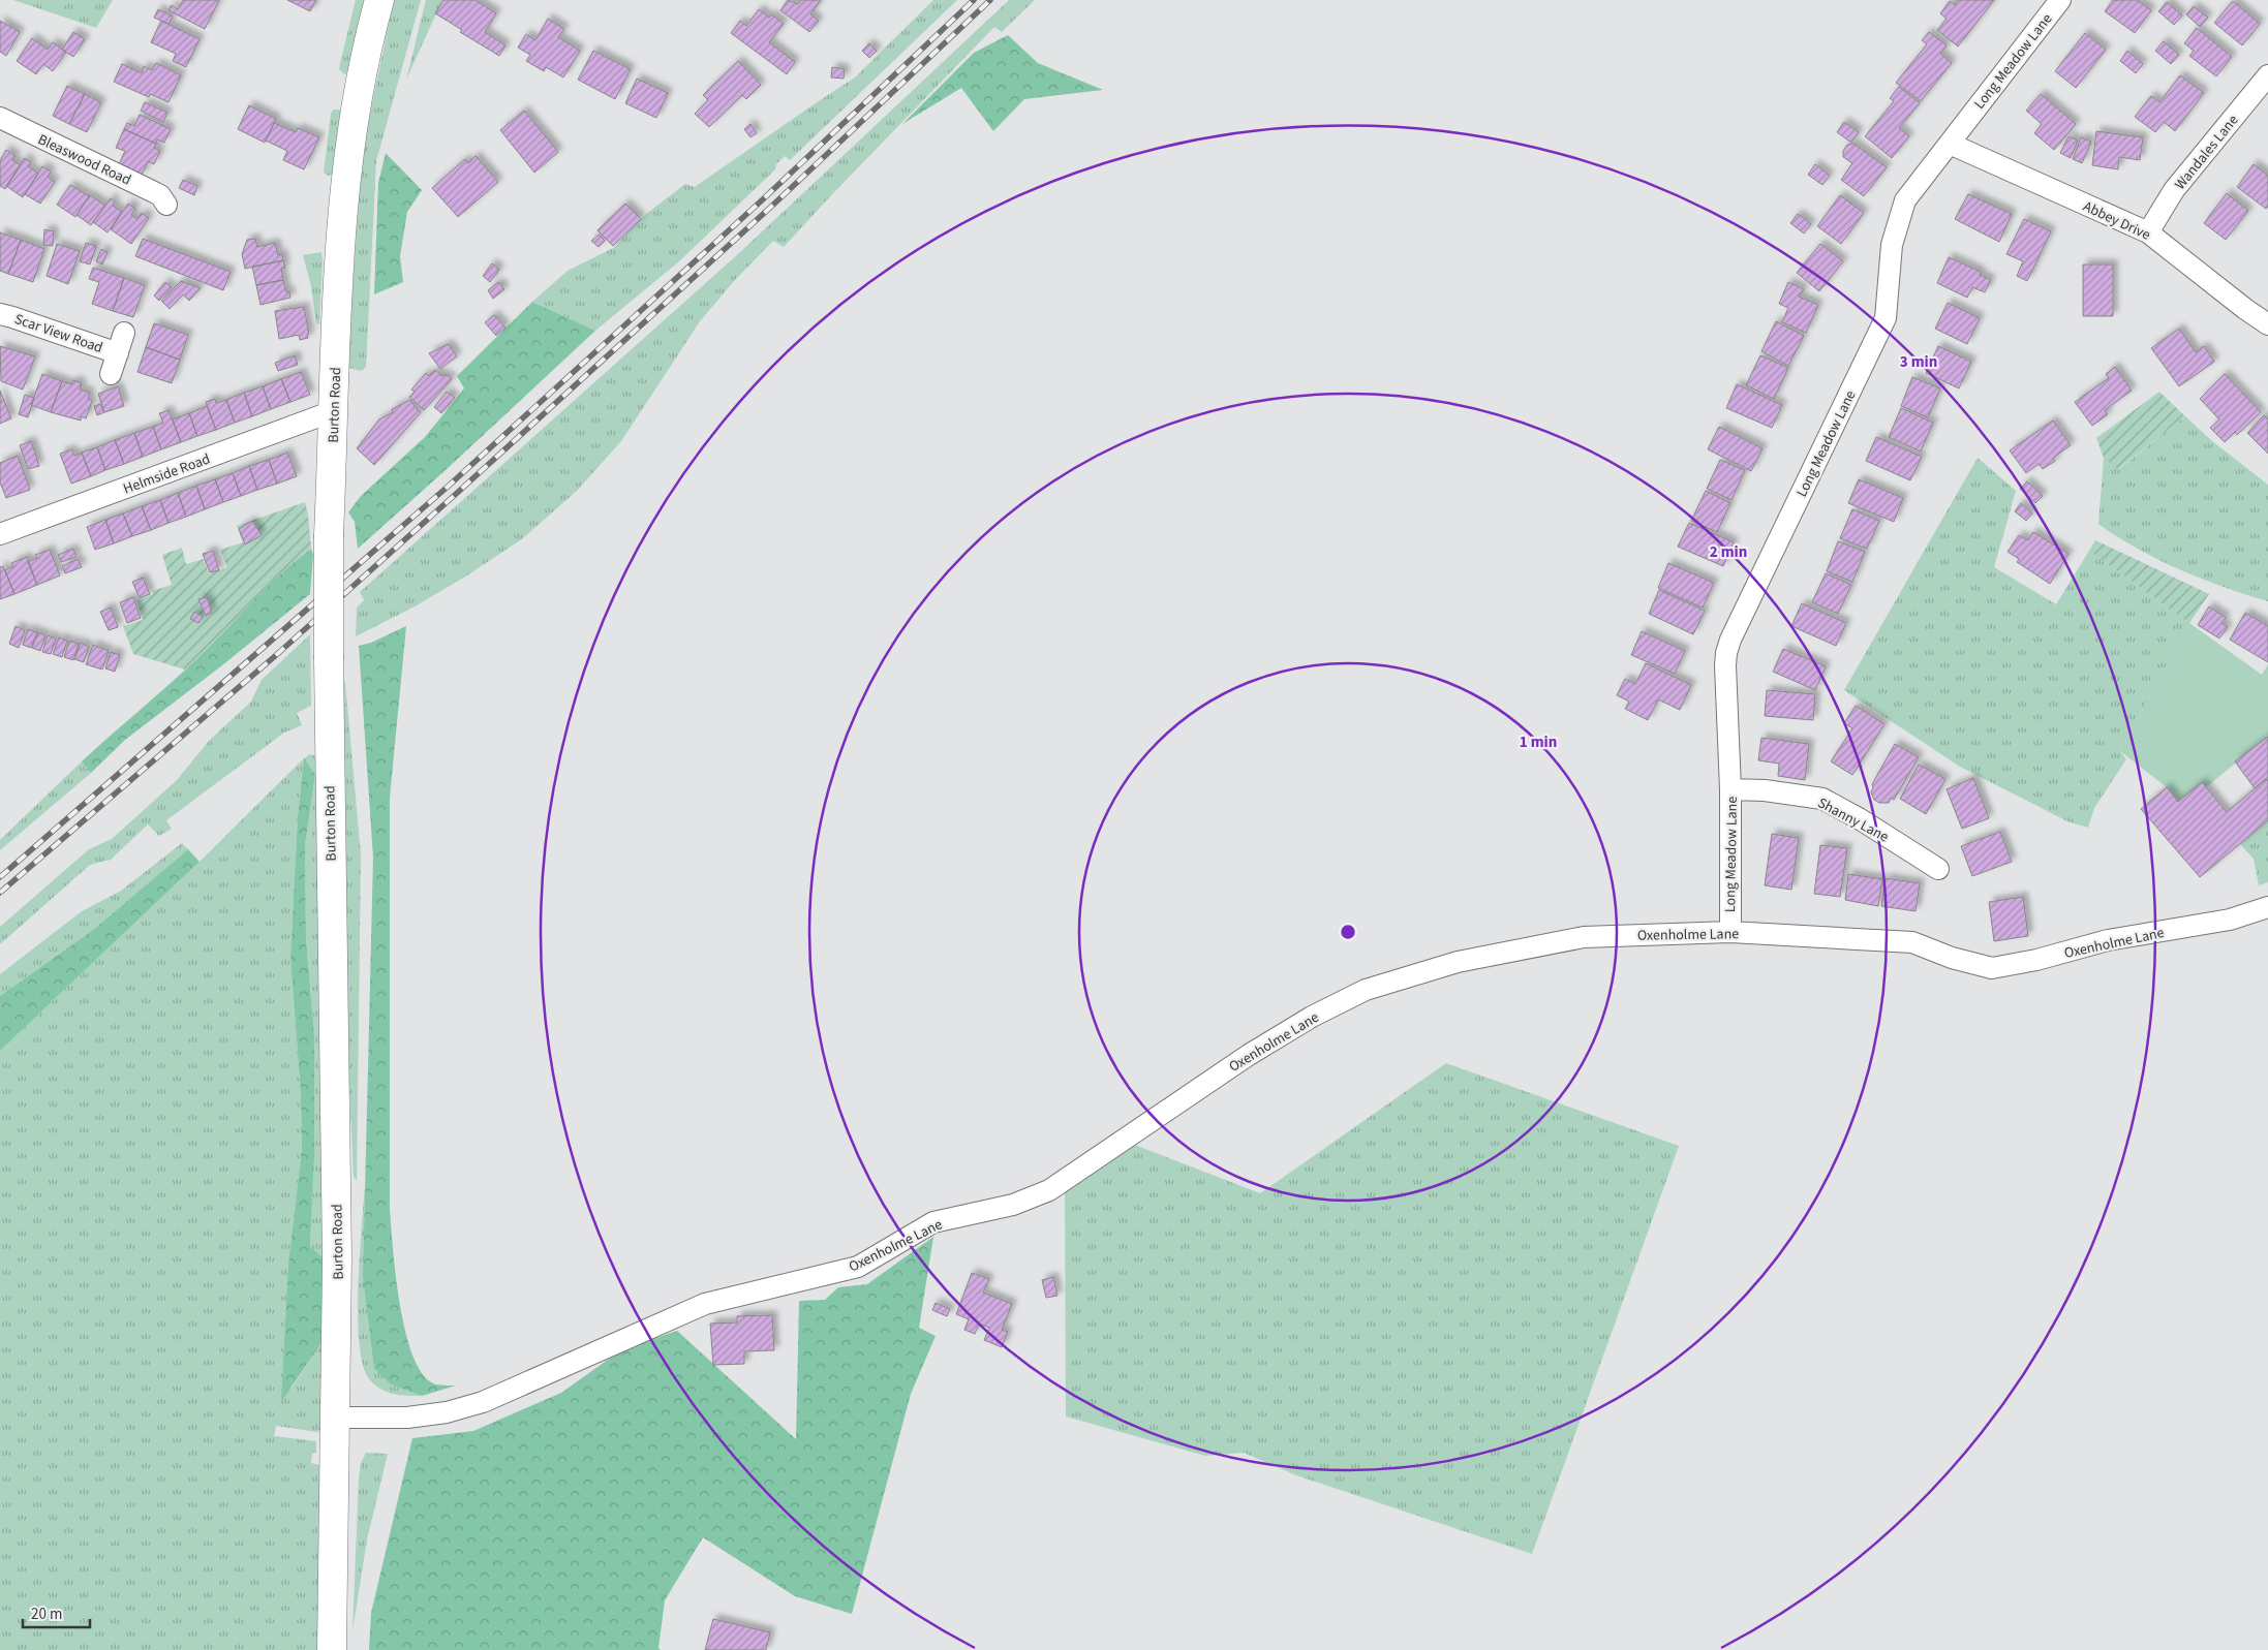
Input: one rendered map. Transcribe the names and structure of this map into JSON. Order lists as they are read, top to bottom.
{
  "streets": {
    "main road": ["Burton Road"],
    "street": [
      "Long Meadow Lane",
      "Wandales Lane",
      "Bleaswood Road",
      "Abbey Drive",
      "Scar View Road",
      "Helmside Road",
      "Shanny Lane",
      "Oxenholme Lane"
    ]
  },
  "crossings": [
    ["Long Meadow Lane", "Abbey Drive"],
    ["Long Meadow Lane", "Shanny Lane"],
    ["Long Meadow Lane", "Oxenholme Lane"],
    ["Wandales Lane", "Abbey Drive"],
    ["Burton Road", "Helmside Road"],
    ["Burton Road", "Oxenholme Lane"]
  ],
  "scale_bar": "20 m",
  "rings": ["3 min", "2 min", "1 min"]
}
